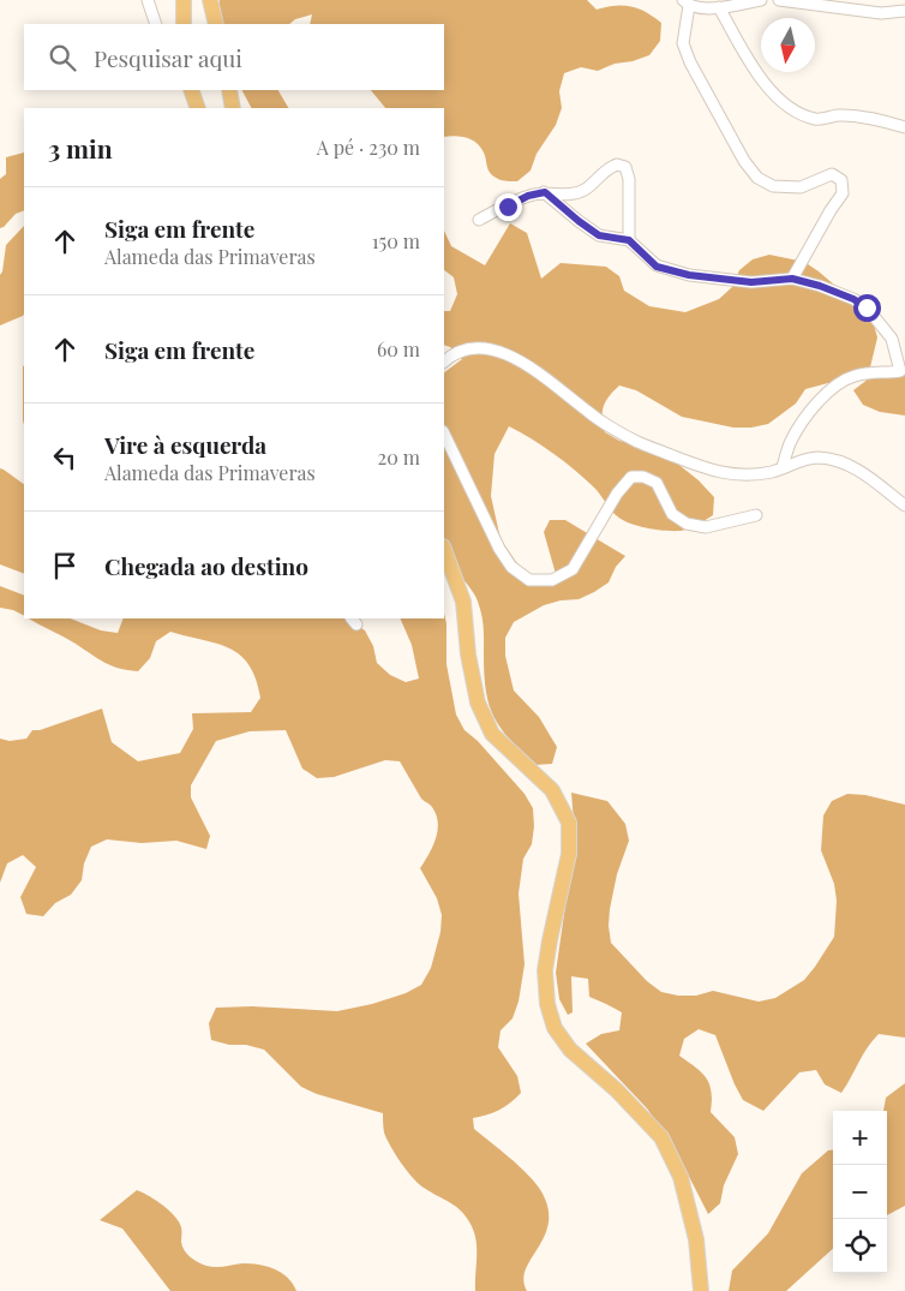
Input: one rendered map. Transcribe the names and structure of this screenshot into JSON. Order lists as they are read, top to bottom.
{
  "north": "bottom",
  "page": {
    "search": "Pesquisar aqui",
    "heading": ["3 min", "A pé · 230 m"],
    "list": [
      ["Siga em frente", "Alameda das Primaveras", "150 m"],
      ["Siga em frente", "60 m"],
      ["Vire à esquerda", "Alameda das Primaveras", "20 m"],
      "Chegada ao destino"
    ],
    "map_buttons": ["+", "−"]
  }
}
